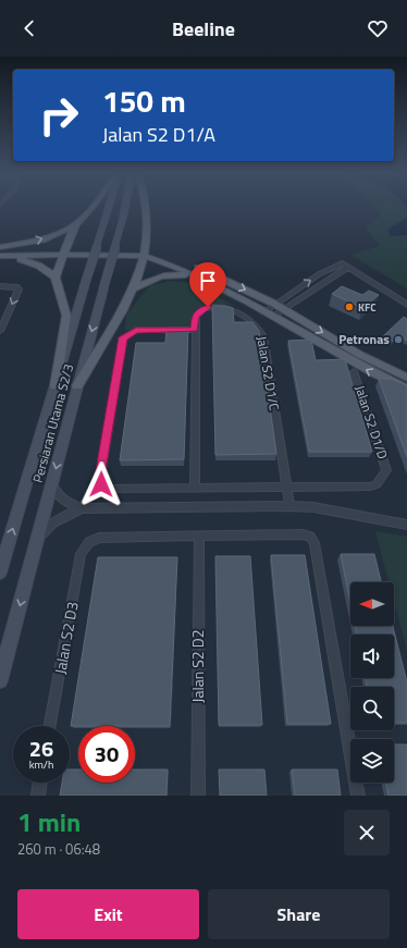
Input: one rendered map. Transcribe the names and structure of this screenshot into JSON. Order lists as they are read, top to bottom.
{
  "streets": {
    "main road": ["Persiaran Utama S2/3"],
    "street": [
      "Jalan S2 D1/C",
      "Jalan S2 D1/D",
      "Jalan S2 D3",
      "Jalan S2 D2"
    ]
  },
  "crossings": [
    ["Jalan S2 D1/C", "Jalan S2 D1/D"],
    ["Jalan S2 D3", "Jalan S2 D2"]
  ],
  "places": ["KFC", "Petronas"],
  "north": "left",
  "page": {
    "header": "Beeline",
    "turn": ["150 m", "Jalan S2 D1/A"],
    "speed": "26 km/h",
    "limit": "30",
    "heading": ["1 min", "260 m · 06:48"],
    "buttons": ["Exit", "Share"]
  }
}
